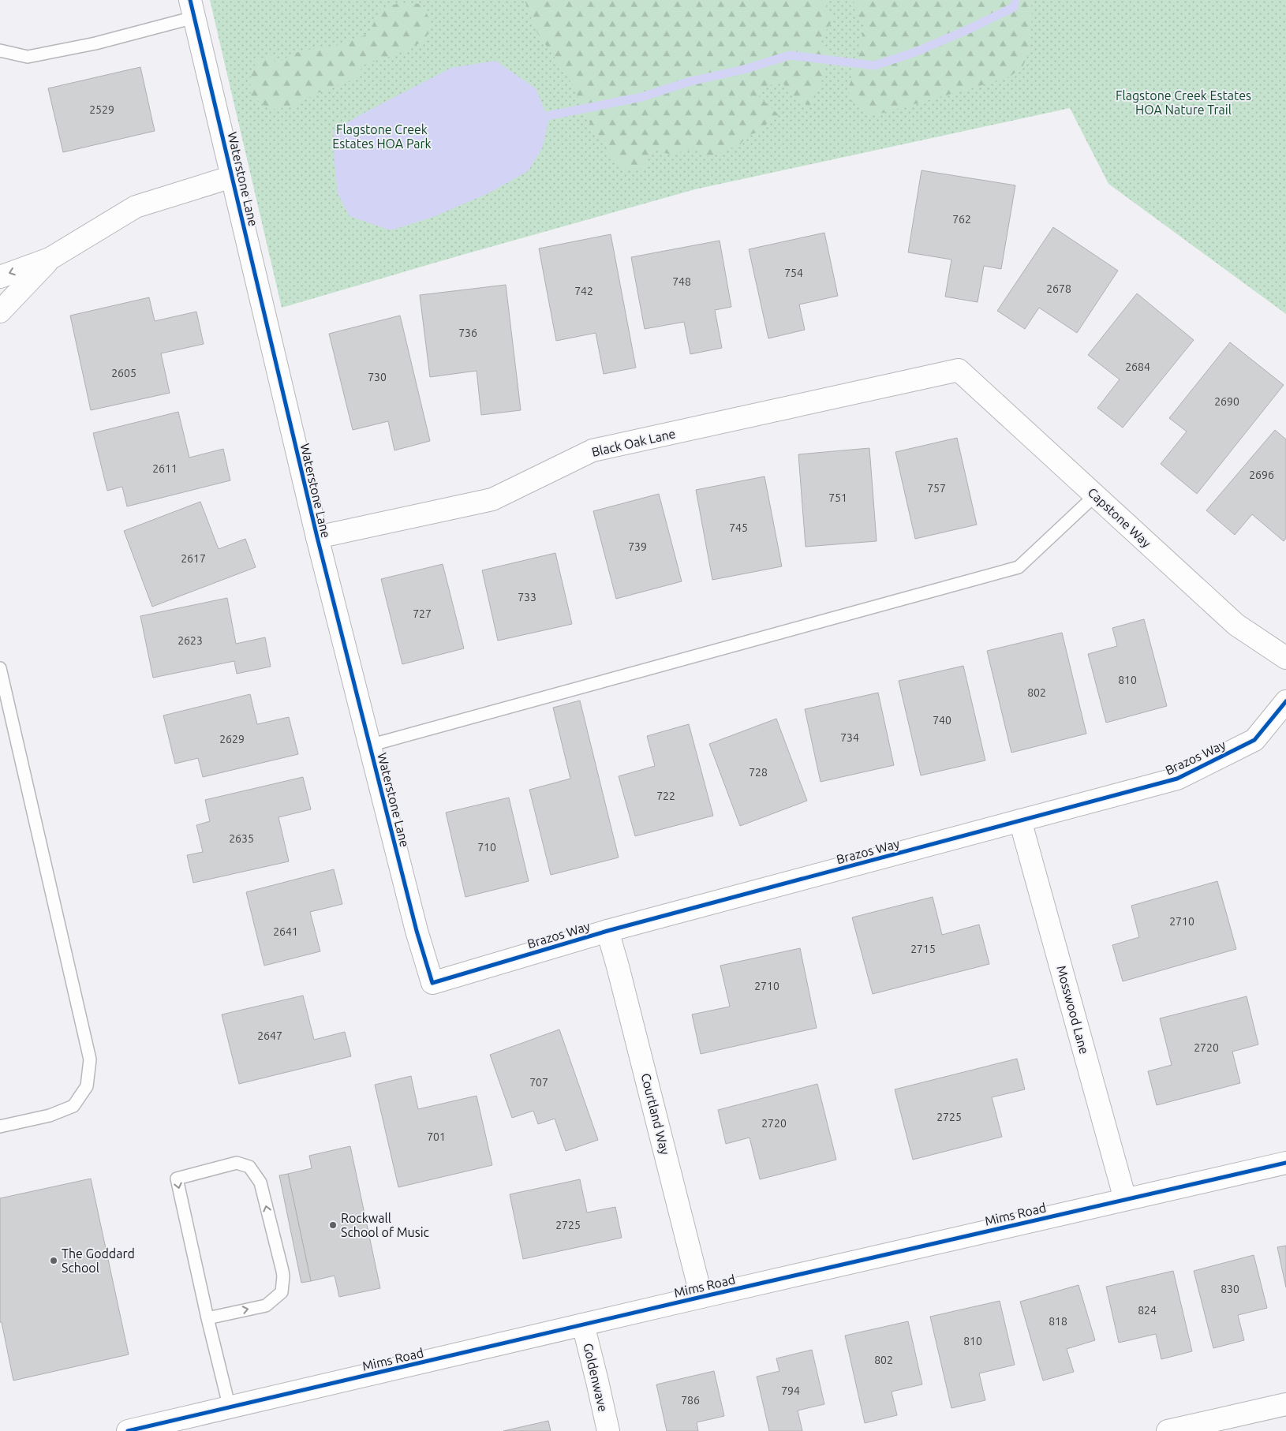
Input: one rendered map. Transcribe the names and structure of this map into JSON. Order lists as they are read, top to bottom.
{
  "streets": {
    "street": [
      "Waterstone Lane",
      "Black Oak Lane",
      "Capstone Way",
      "Brazos Way",
      "Mosswood Lane",
      "Courtland Way",
      "Mims Road",
      "Goldenwave"
    ]
  },
  "crossings": [
    ["Waterstone Lane", "Black Oak Lane"],
    ["Waterstone Lane", "Brazos Way"],
    ["Black Oak Lane", "Capstone Way"],
    ["Brazos Way", "Mosswood Lane"],
    ["Brazos Way", "Courtland Way"],
    ["Mosswood Lane", "Mims Road"],
    ["Courtland Way", "Mims Road"],
    ["Mims Road", "Goldenwave"]
  ],
  "parks": ["Flagstone Creek Estates HOA Nature Trail", "Flagstone Creek Estates HOA Park"],
  "places": ["Rockwall School of Music", "The Goddard School"],
  "house_numbers": [
    "2529",
    "762",
    "754",
    "748",
    "2678",
    "742",
    "736",
    "2684",
    "2605",
    "730",
    "2690",
    "2611",
    "2696",
    "757",
    "751",
    "745",
    "739",
    "2617",
    "733",
    "727",
    "2623",
    "810",
    "802",
    "740",
    "734",
    "2629",
    "728",
    "722",
    "2635",
    "710",
    "2710",
    "2641",
    "2715",
    "2710",
    "2647",
    "2720",
    "707",
    "2725",
    "2720",
    "701",
    "2725",
    "830",
    "824",
    "818",
    "810",
    "802",
    "794",
    "786"
  ]
}
